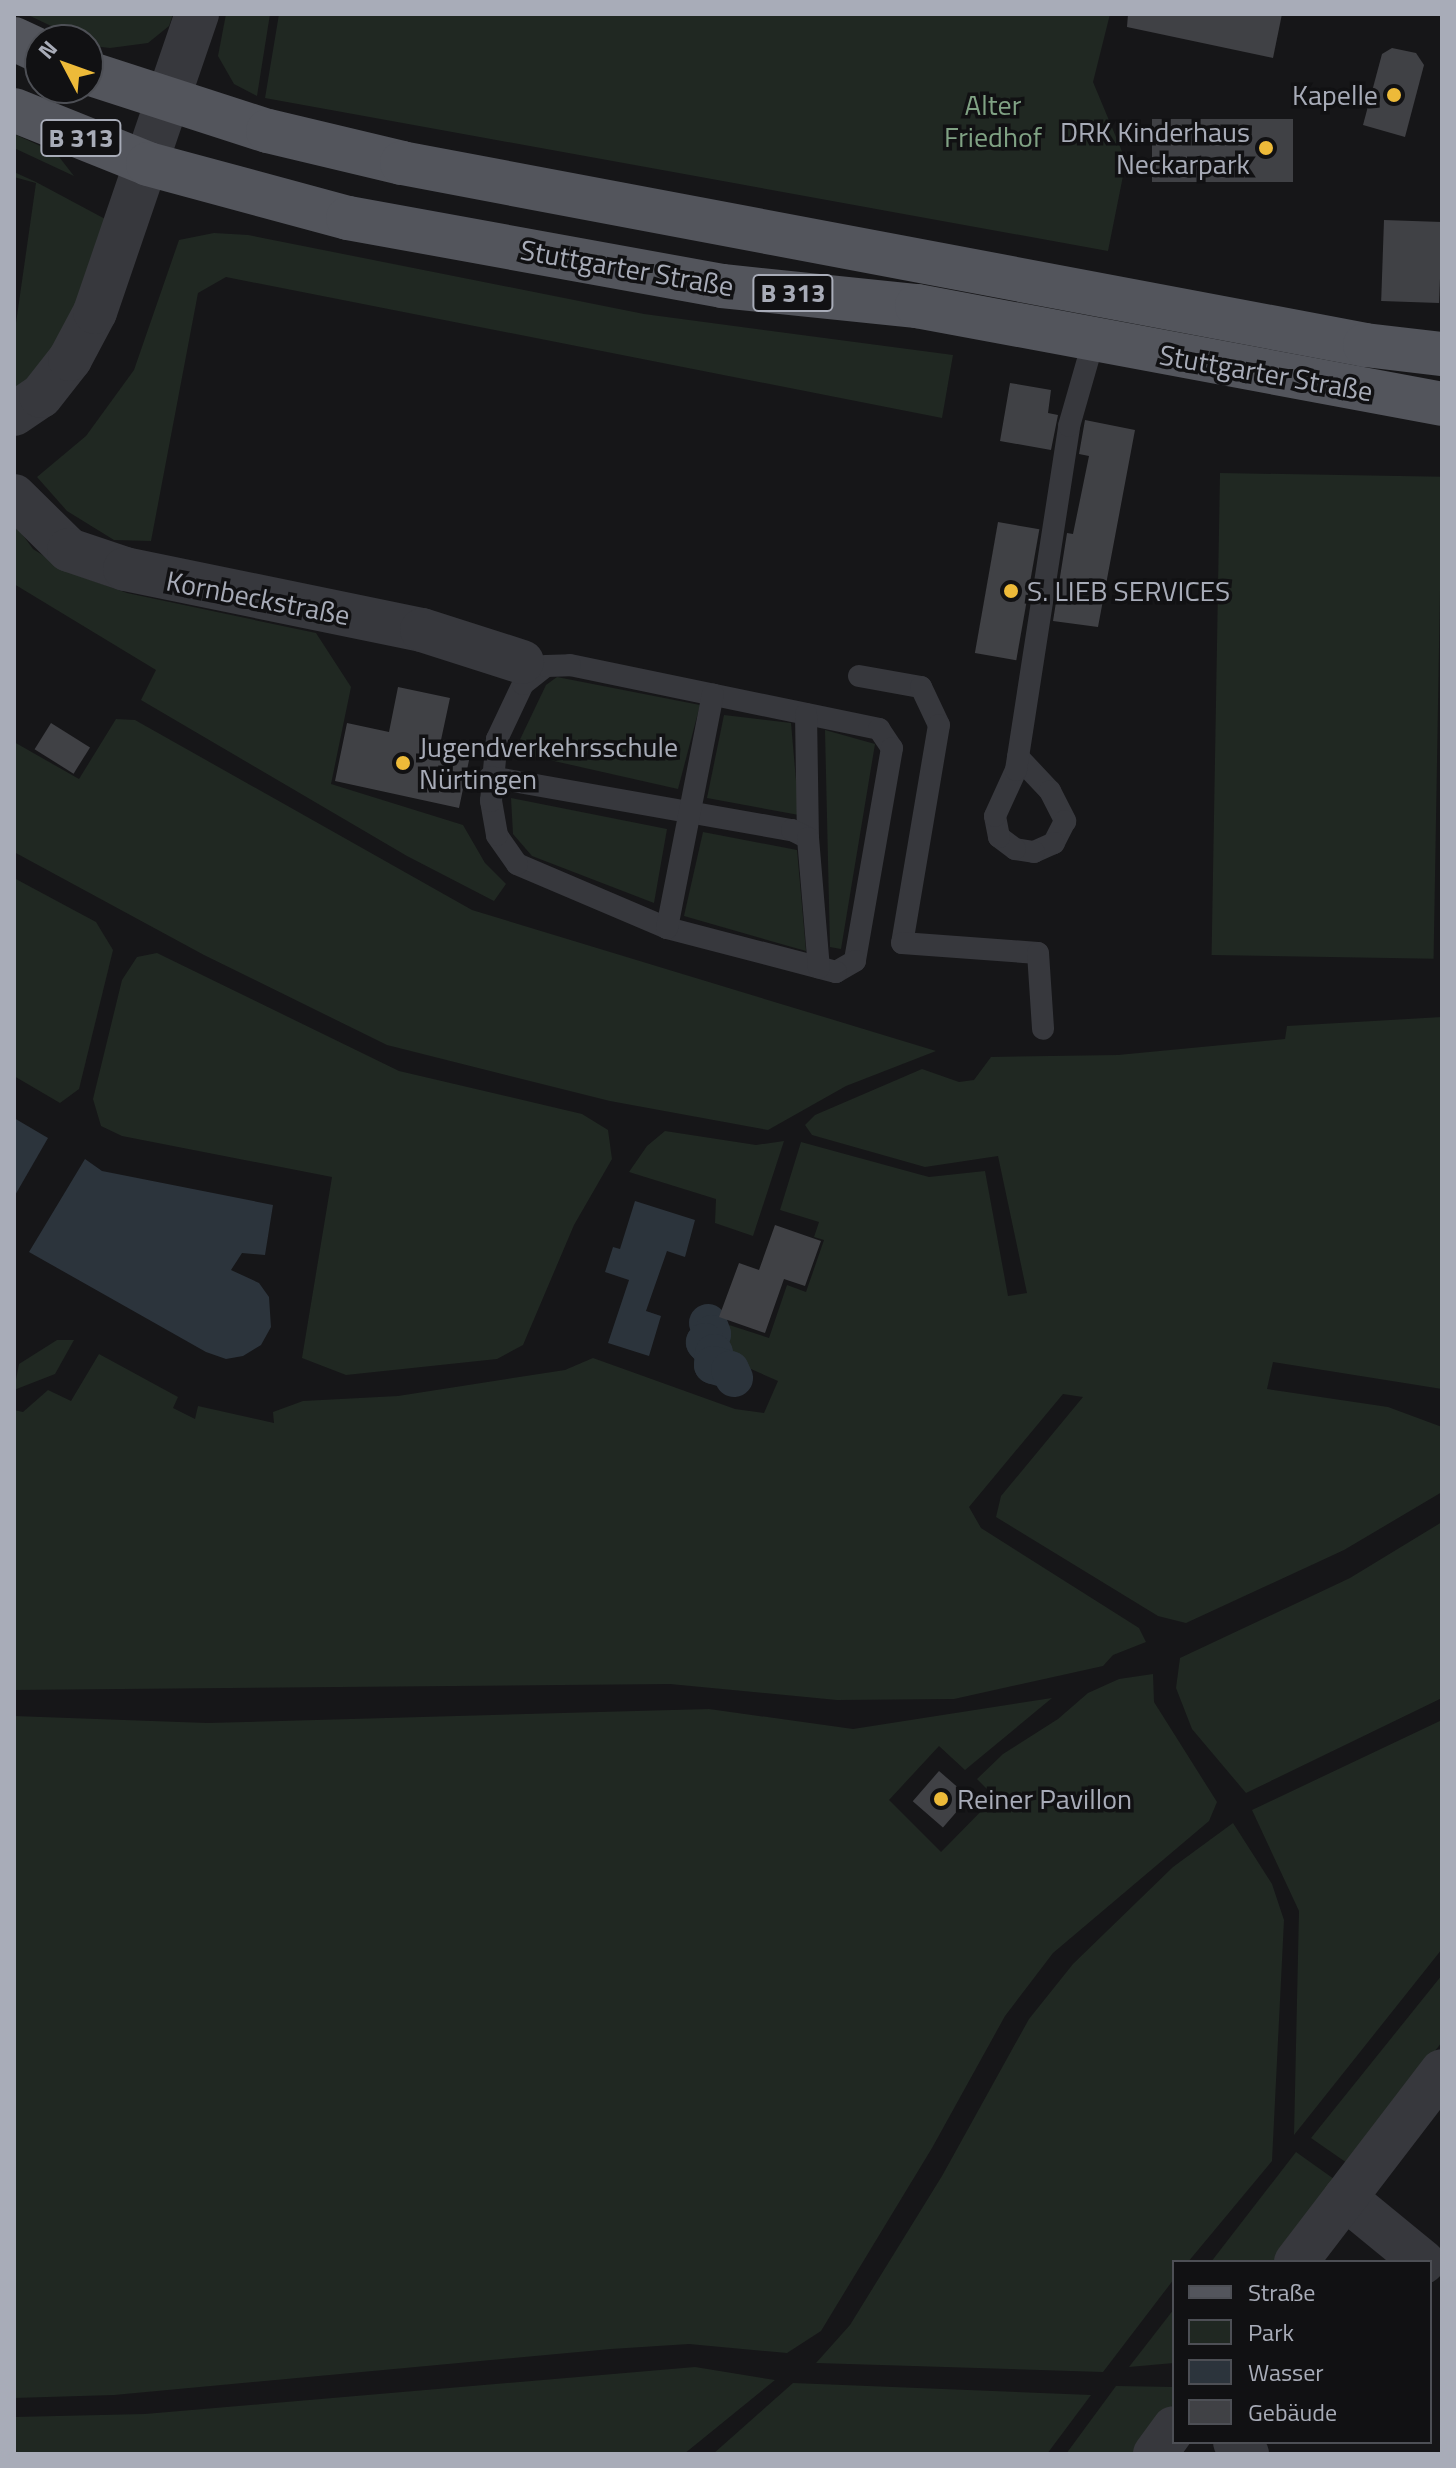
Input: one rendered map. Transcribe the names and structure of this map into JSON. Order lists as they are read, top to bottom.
{
  "streets": {
    "main road": ["B 313", "Stuttgarter Straße"],
    "street": ["Kornbeckstraße"]
  },
  "parks": ["Alter Friedhof"],
  "places": [
    "Kapelle",
    "DRK Kinderhaus Neckarpark",
    "S. LIEB SERVICES",
    "Jugendverkehrsschule Nürtingen",
    "Reiner Pavillon"
  ],
  "legend": [
    "Straße",
    "Park",
    "Wasser",
    "Gebäude"
  ],
  "north": "top left"
}
